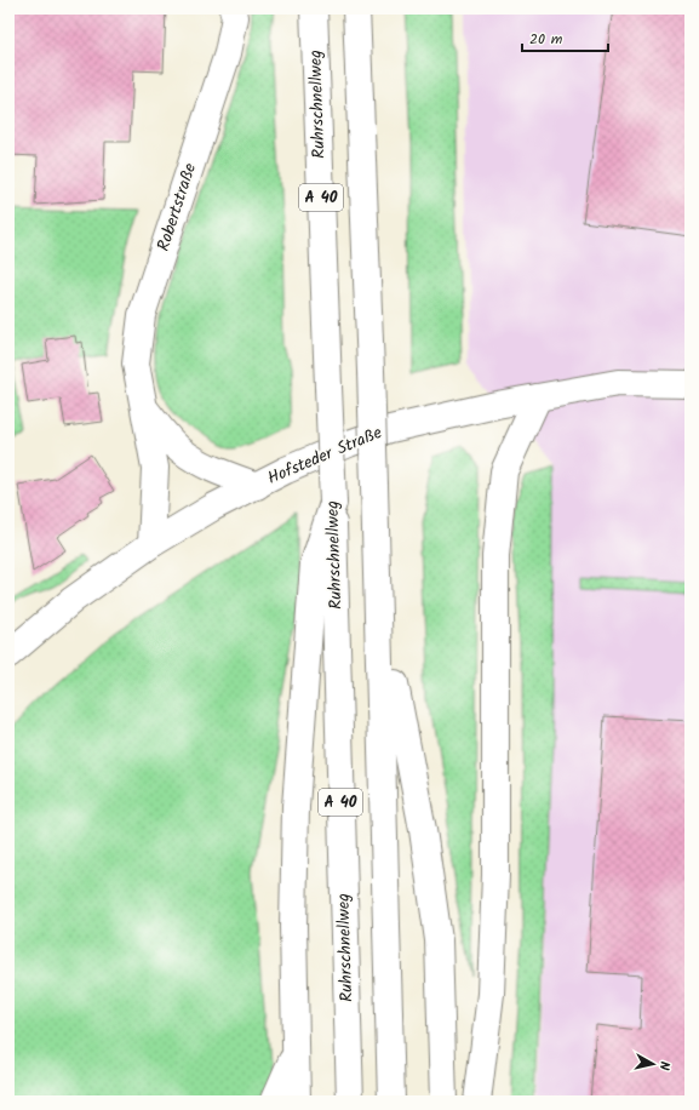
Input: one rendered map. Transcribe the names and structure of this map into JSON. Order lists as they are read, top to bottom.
{
  "streets": {
    "main road": [
      "Ruhrschnellweg",
      "A 40",
      "Robertstraße",
      "Hofsteder Straße"
    ]
  },
  "crossings": [
    ["Robertstraße", "Hofsteder Straße"]
  ],
  "scale_bar": "20 m",
  "north": "right"
}
